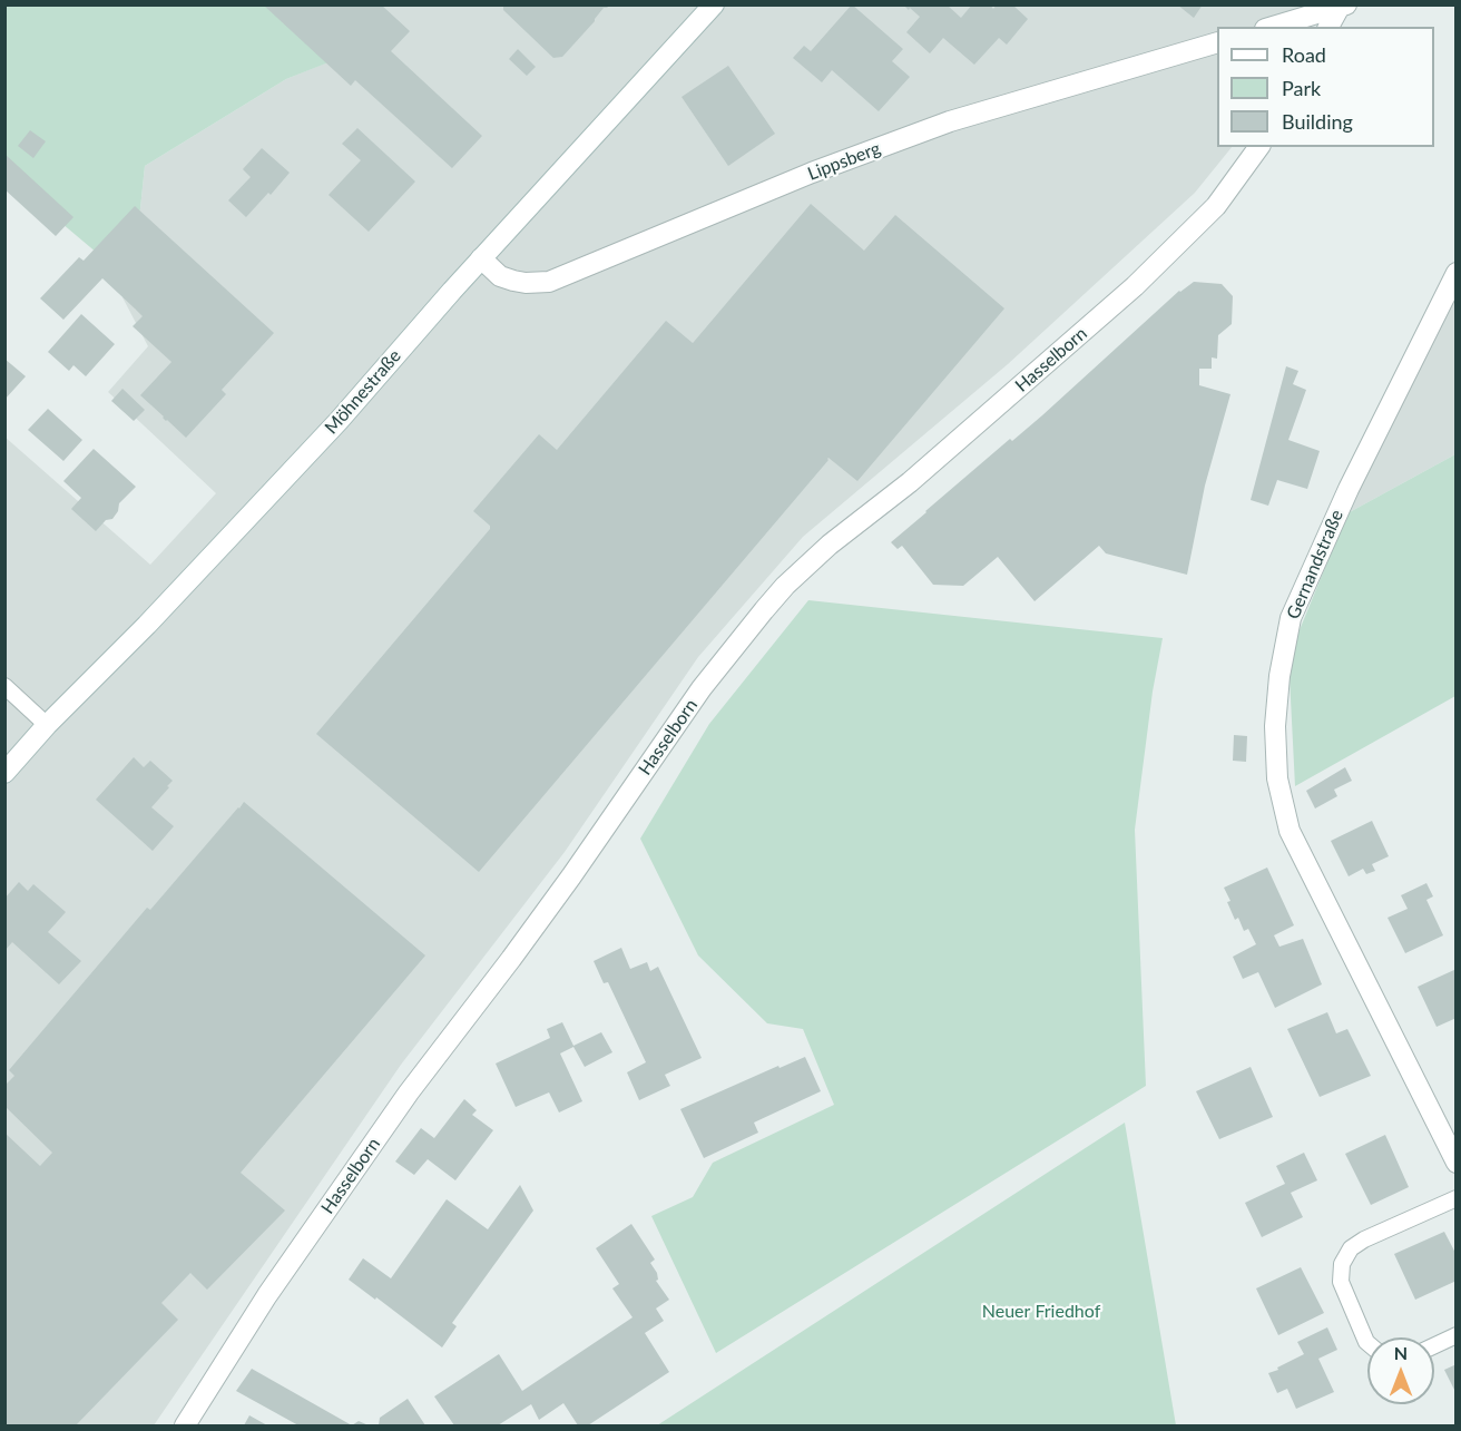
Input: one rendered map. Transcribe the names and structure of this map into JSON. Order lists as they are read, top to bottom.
{
  "streets": {
    "street": [
      "Lippsberg",
      "Hasselborn",
      "Möhnestraße",
      "Gernandstraße"
    ]
  },
  "crossings": [
    ["Lippsberg", "Möhnestraße"]
  ],
  "parks": ["Neuer Friedhof"],
  "legend": ["Road", "Park", "Building"],
  "north": "top"
}
